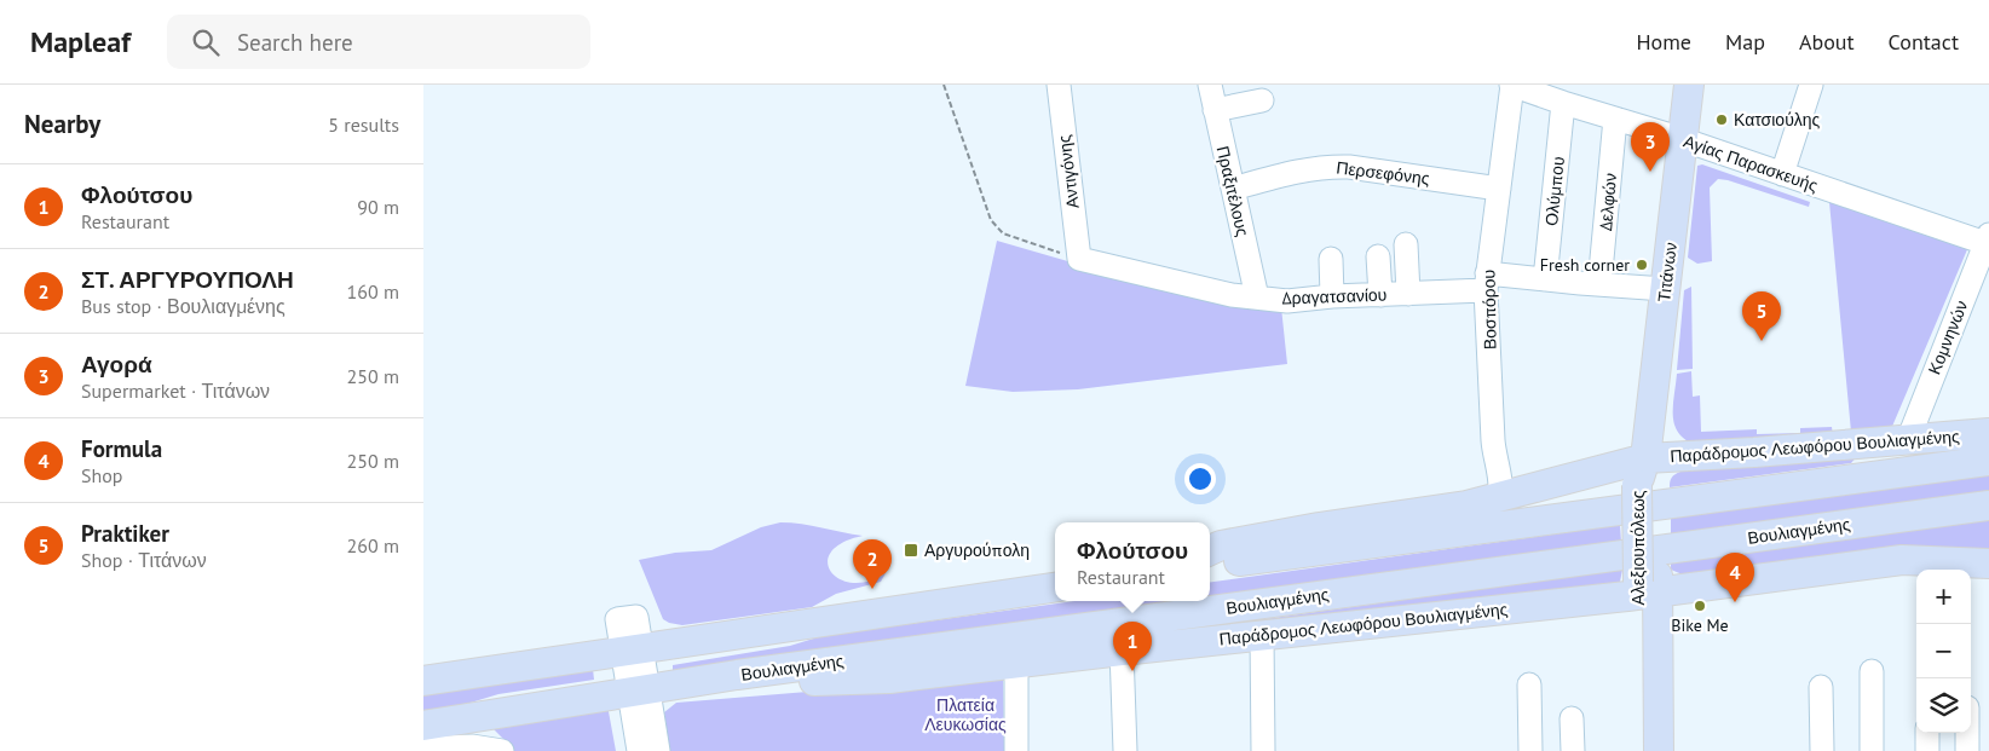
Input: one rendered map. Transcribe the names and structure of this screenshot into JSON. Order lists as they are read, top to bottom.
{
  "streets": {
    "main road": [
      "Τιτάνων",
      "Παράδρομος Λεωφόρου Βουλιαγμένης",
      "Βουλιαγμένης",
      "Αλεξιουπόλεως"
    ],
    "street": [
      "Αγίας Παρασκευής",
      "Αντιγόνης",
      "Περσεφόνης",
      "Πραξιτέλους",
      "Ολύμπου",
      "Δελφών",
      "Δραγατσανίου",
      "Βοσπόρου",
      "Κομνηνών"
    ]
  },
  "crossings": [
    ["Αγίας Παρασκευής", "Ολύμπου"],
    ["Αγίας Παρασκευής", "Δελφών"],
    ["Αγίας Παρασκευής", "Τιτάνων"],
    ["Αγίας Παρασκευής", "Βοσπόρου"],
    ["Αγίας Παρασκευής", "Κομνηνών"],
    ["Αντιγόνης", "Δραγατσανίου"],
    ["Περσεφόνης", "Πραξιτέλους"],
    ["Περσεφόνης", "Βοσπόρου"],
    ["Πραξιτέλους", "Δραγατσανίου"],
    ["Ολύμπου", "Δραγατσανίου"],
    ["Δελφών", "Δραγατσανίου"],
    ["Τιτάνων", "Δραγατσανίου"],
    ["Τιτάνων", "Παράδρομος Λεωφόρου Βουλιαγμένης"],
    ["Τιτάνων", "Αλεξιουπόλεως"],
    ["Δραγατσανίου", "Βοσπόρου"],
    ["Βοσπόρου", "Παράδρομος Λεωφόρου Βουλιαγμένης"],
    ["Κομνηνών", "Παράδρομος Λεωφόρου Βουλιαγμένης"],
    ["Παράδρομος Λεωφόρου Βουλιαγμένης", "Βουλιαγμένης"],
    ["Παράδρομος Λεωφόρου Βουλιαγμένης", "Αλεξιουπόλεως"]
  ],
  "parks": ["Πλατεία Λευκωσίας"],
  "places": {
    "other": ["Κατσιούλης", "Fresh corner", "Bike Me"],
    "transit": ["Αργυρούπολη"]
  },
  "page": {
    "header": "Mapleaf",
    "search": "Search here",
    "nav": [
      "Home",
      "Map",
      "About",
      "Contact"
    ],
    "heading": ["Nearby", "5 results"],
    "pins": [
      "3",
      "5",
      "2",
      "4",
      "1"
    ],
    "list": [
      {
        "mark": "1",
        "name": "Φλούτσου",
        "note": "Restaurant",
        "value": "90 m"
      },
      {
        "mark": "2",
        "name": "ΣΤ. ΑΡΓΥΡΟΥΠΟΛΗ",
        "note": "Bus stop · Βουλιαγμένης",
        "value": "160 m"
      },
      {
        "mark": "3",
        "name": "Αγορά",
        "note": "Supermarket · Τιτάνων",
        "value": "250 m"
      },
      {
        "mark": "4",
        "name": "Formula",
        "note": "Shop",
        "value": "250 m"
      },
      {
        "mark": "5",
        "name": "Praktiker",
        "note": "Shop · Τιτάνων",
        "value": "260 m"
      }
    ],
    "popup": ["Φλούτσου", "Restaurant"],
    "map_buttons": ["+", "−"]
  }
}
